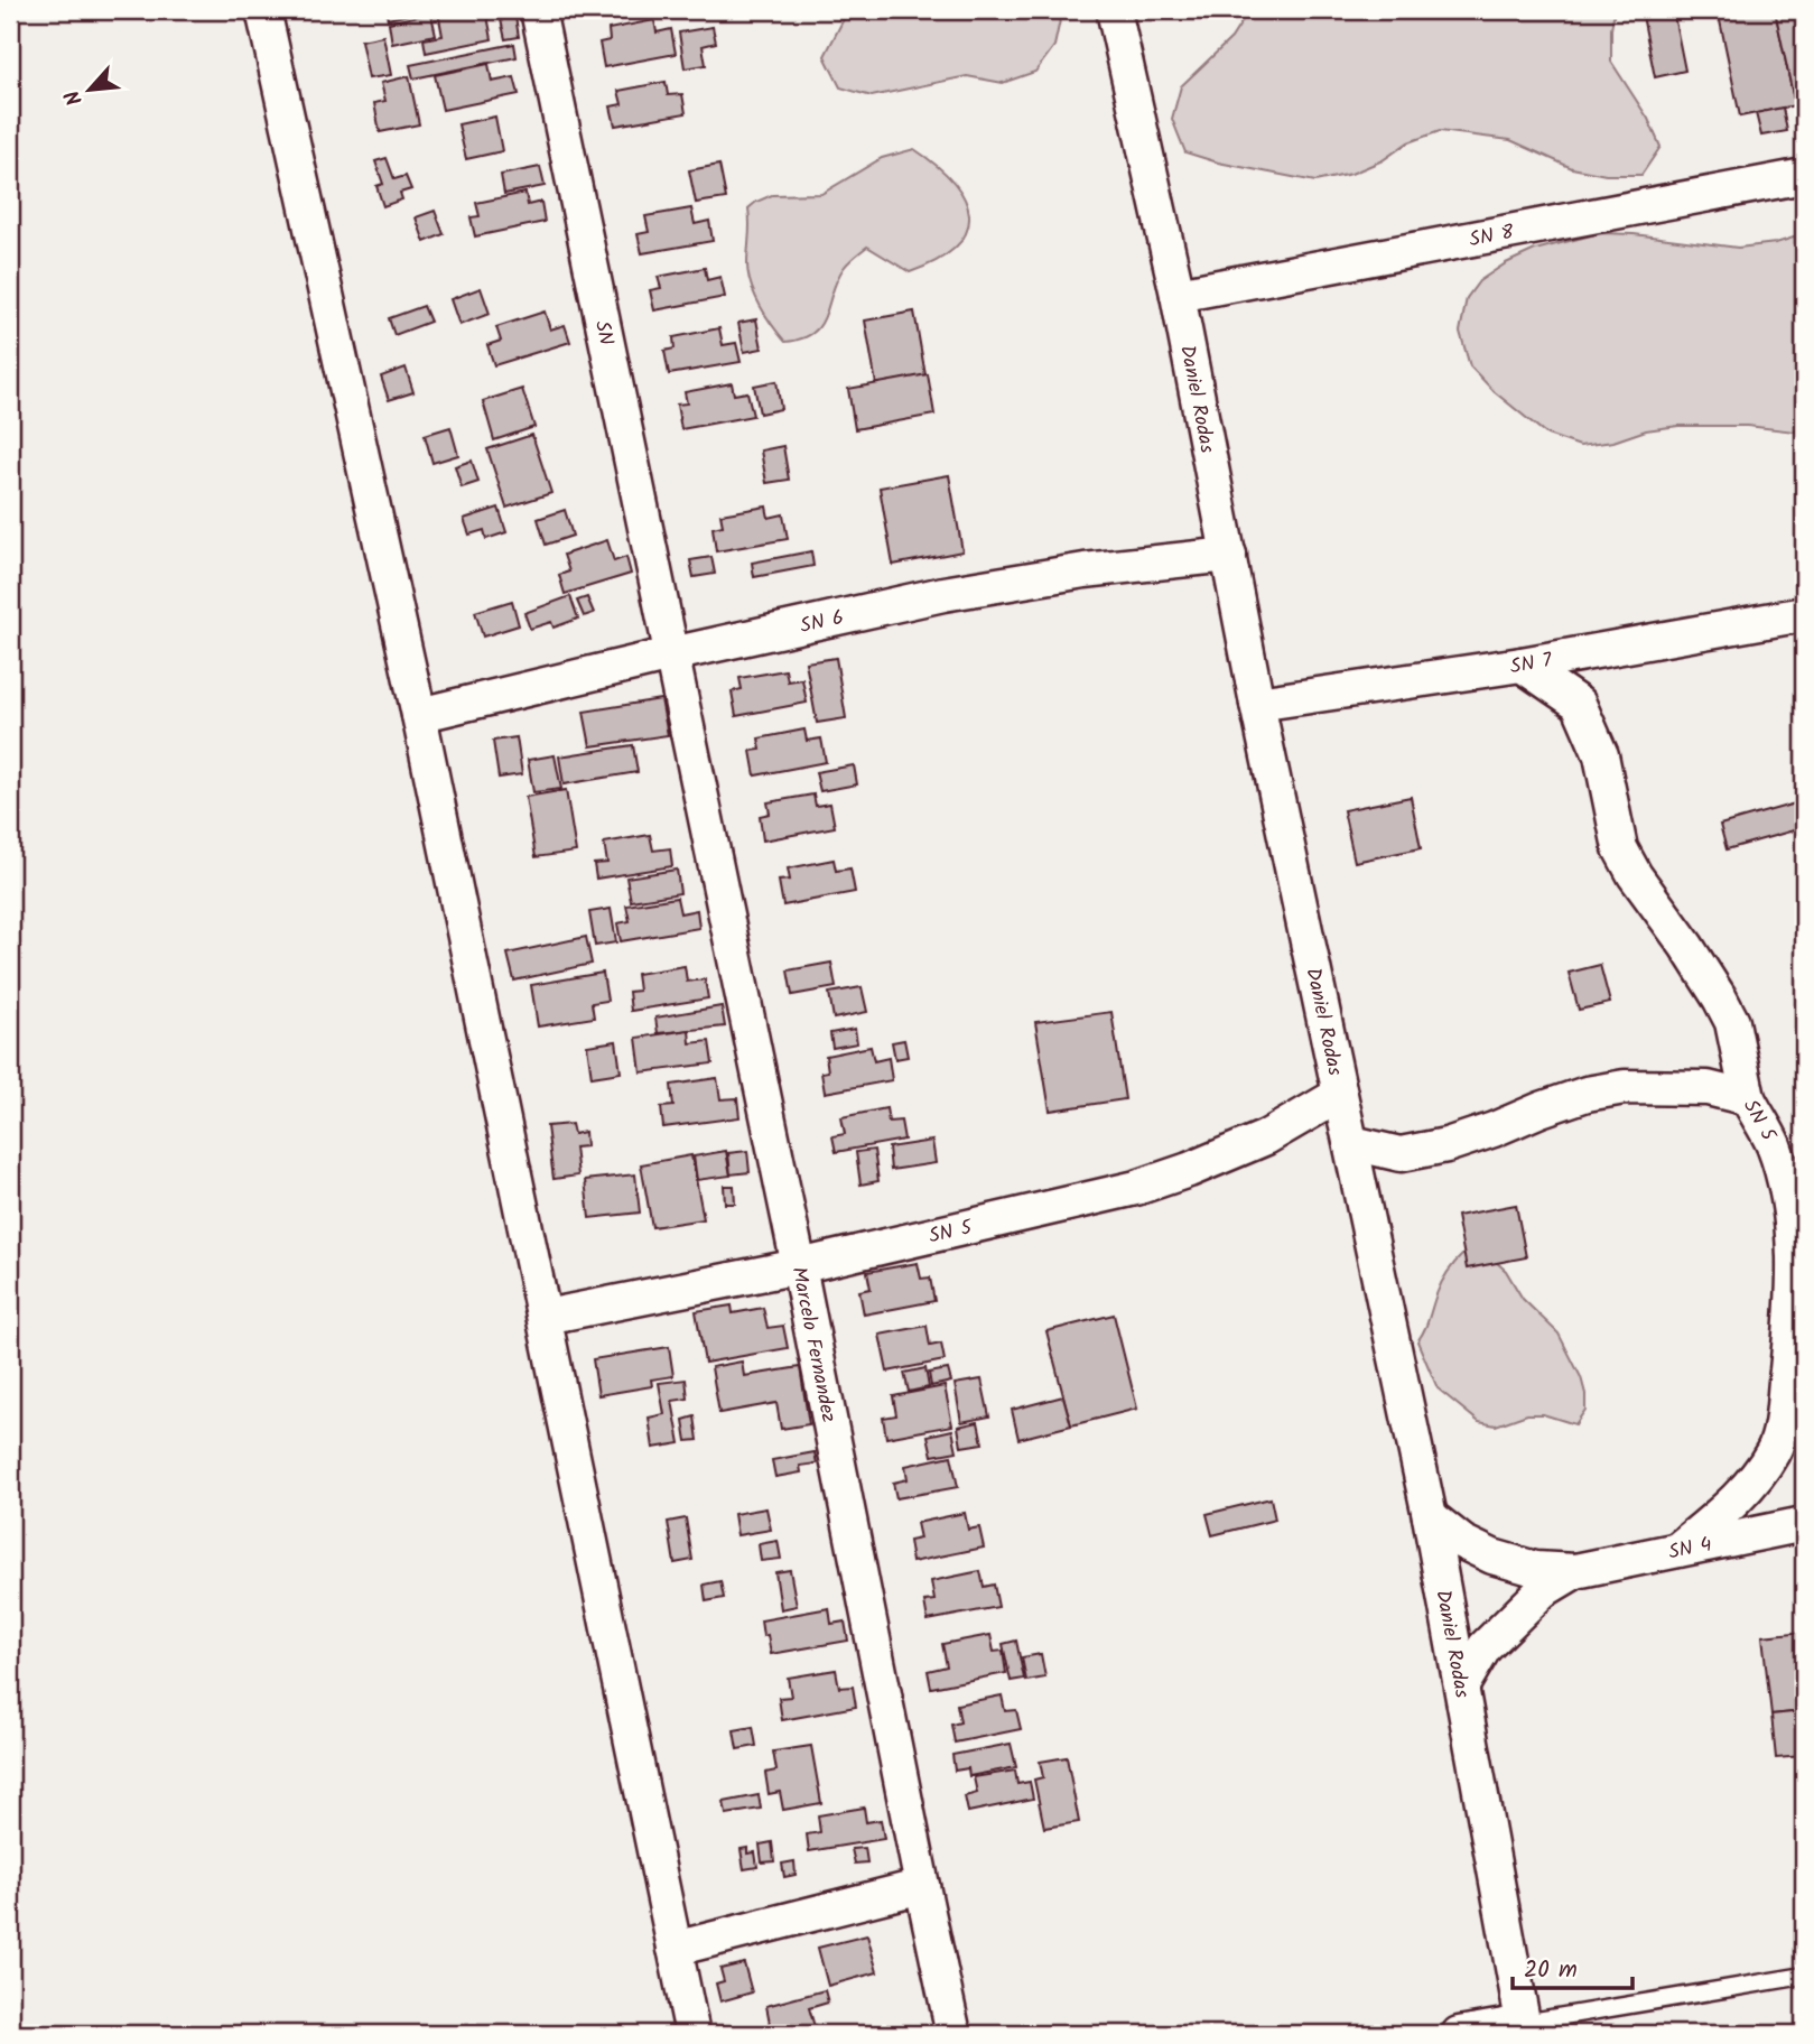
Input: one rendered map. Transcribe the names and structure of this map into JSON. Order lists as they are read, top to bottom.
{
  "streets": {
    "street": [
      "SN 8",
      "SN",
      "Daniel Rodas",
      "SN 6",
      "SN 7",
      "SN 5",
      "Marcelo Fernandez",
      "SN 4"
    ]
  },
  "crossings": [
    ["SN 8", "Daniel Rodas"],
    ["SN", "SN 6"],
    ["SN", "Marcelo Fernandez"],
    ["Daniel Rodas", "SN 6"],
    ["Daniel Rodas", "SN 7"],
    ["Daniel Rodas", "SN 5"],
    ["Daniel Rodas", "SN 4"],
    ["SN 6", "Marcelo Fernandez"],
    ["SN 5", "Marcelo Fernandez"],
    ["SN 5", "SN 4"]
  ],
  "scale_bar": "20 m",
  "north": "bottom left"
}
